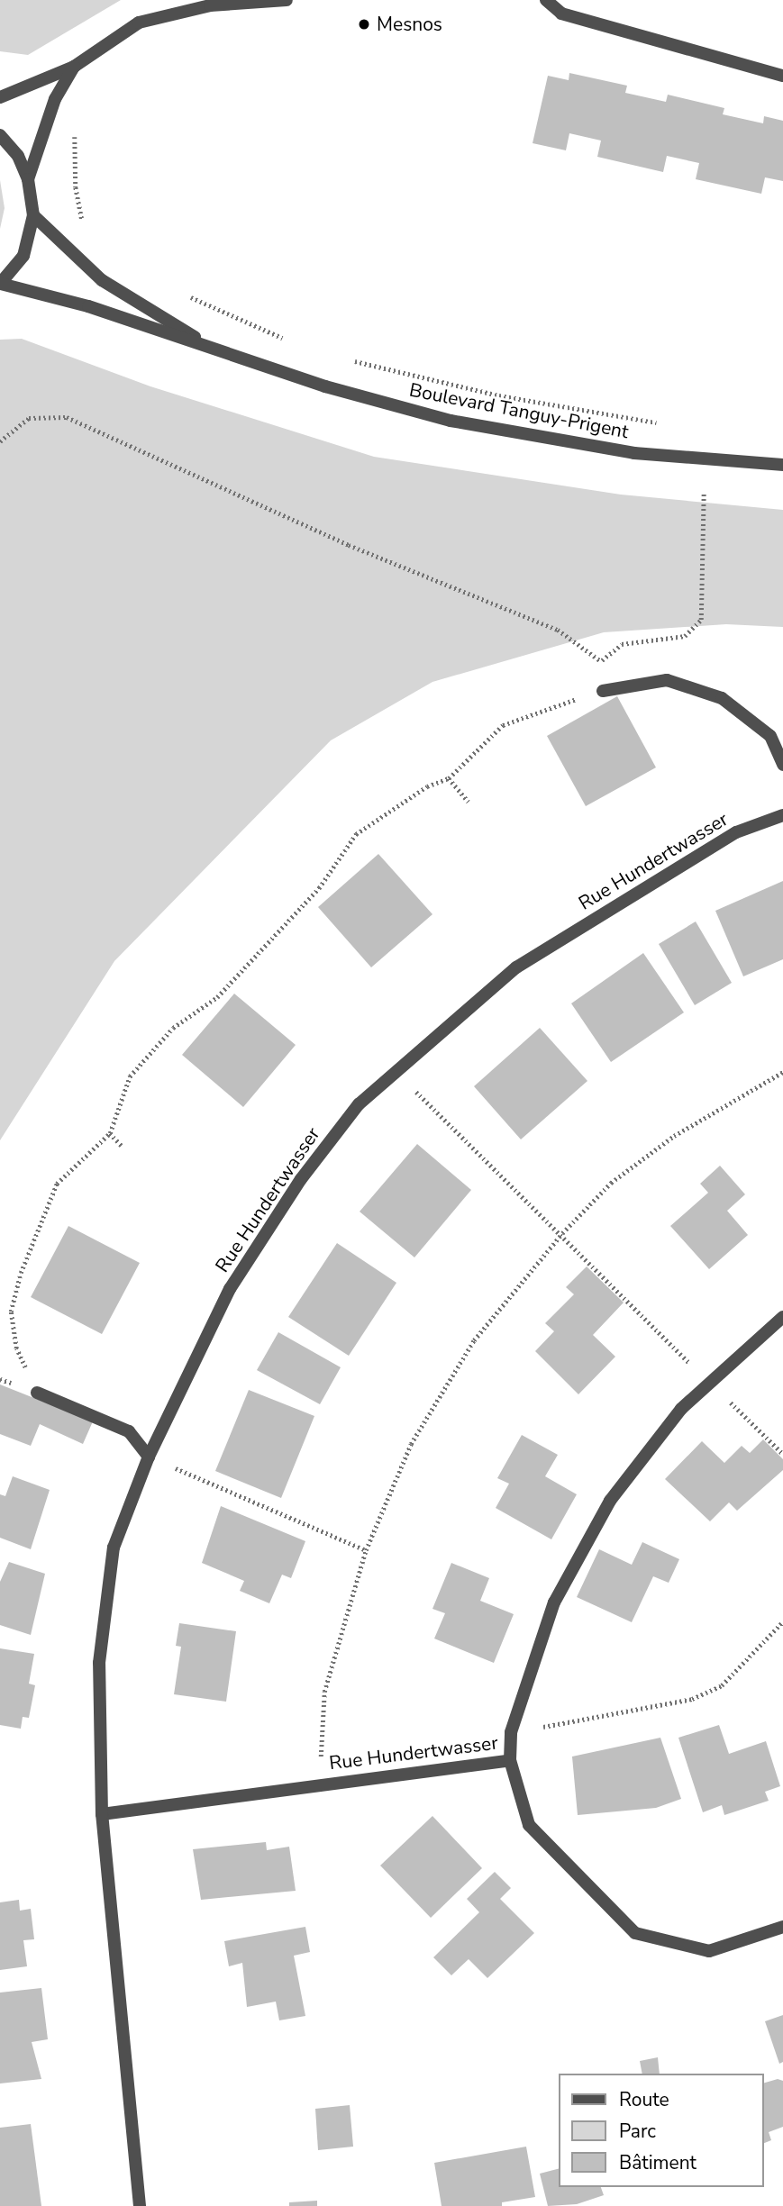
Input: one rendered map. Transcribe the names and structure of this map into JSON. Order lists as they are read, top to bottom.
{
  "streets": {
    "street": ["Boulevard Tanguy-Prigent", "Rue Hundertwasser"]
  },
  "places": ["Mesnos"],
  "legend": ["Route", "Parc", "Bâtiment"]
}
